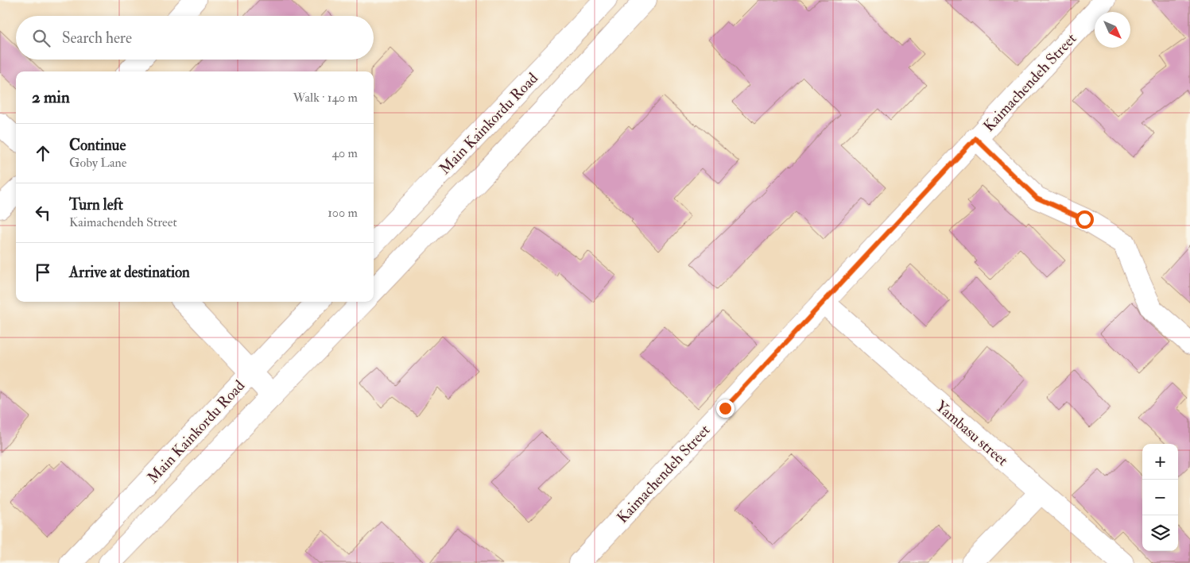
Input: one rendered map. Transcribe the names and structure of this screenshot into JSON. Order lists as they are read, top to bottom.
{
  "streets": {
    "main road": ["Kaimachendeh Street", "Main Kainkordu Road", "Yambasu street"]
  },
  "crossings": [
    ["Kaimachendeh Street", "Yambasu street"]
  ],
  "north": "bottom right",
  "page": {
    "search": "Search here",
    "heading": ["2 min", "Walk · 140 m"],
    "list": [
      ["Continue", "Goby Lane", "40 m"],
      ["Turn left", "Kaimachendeh Street", "100 m"],
      "Arrive at destination"
    ],
    "map_buttons": ["+", "−"]
  }
}
